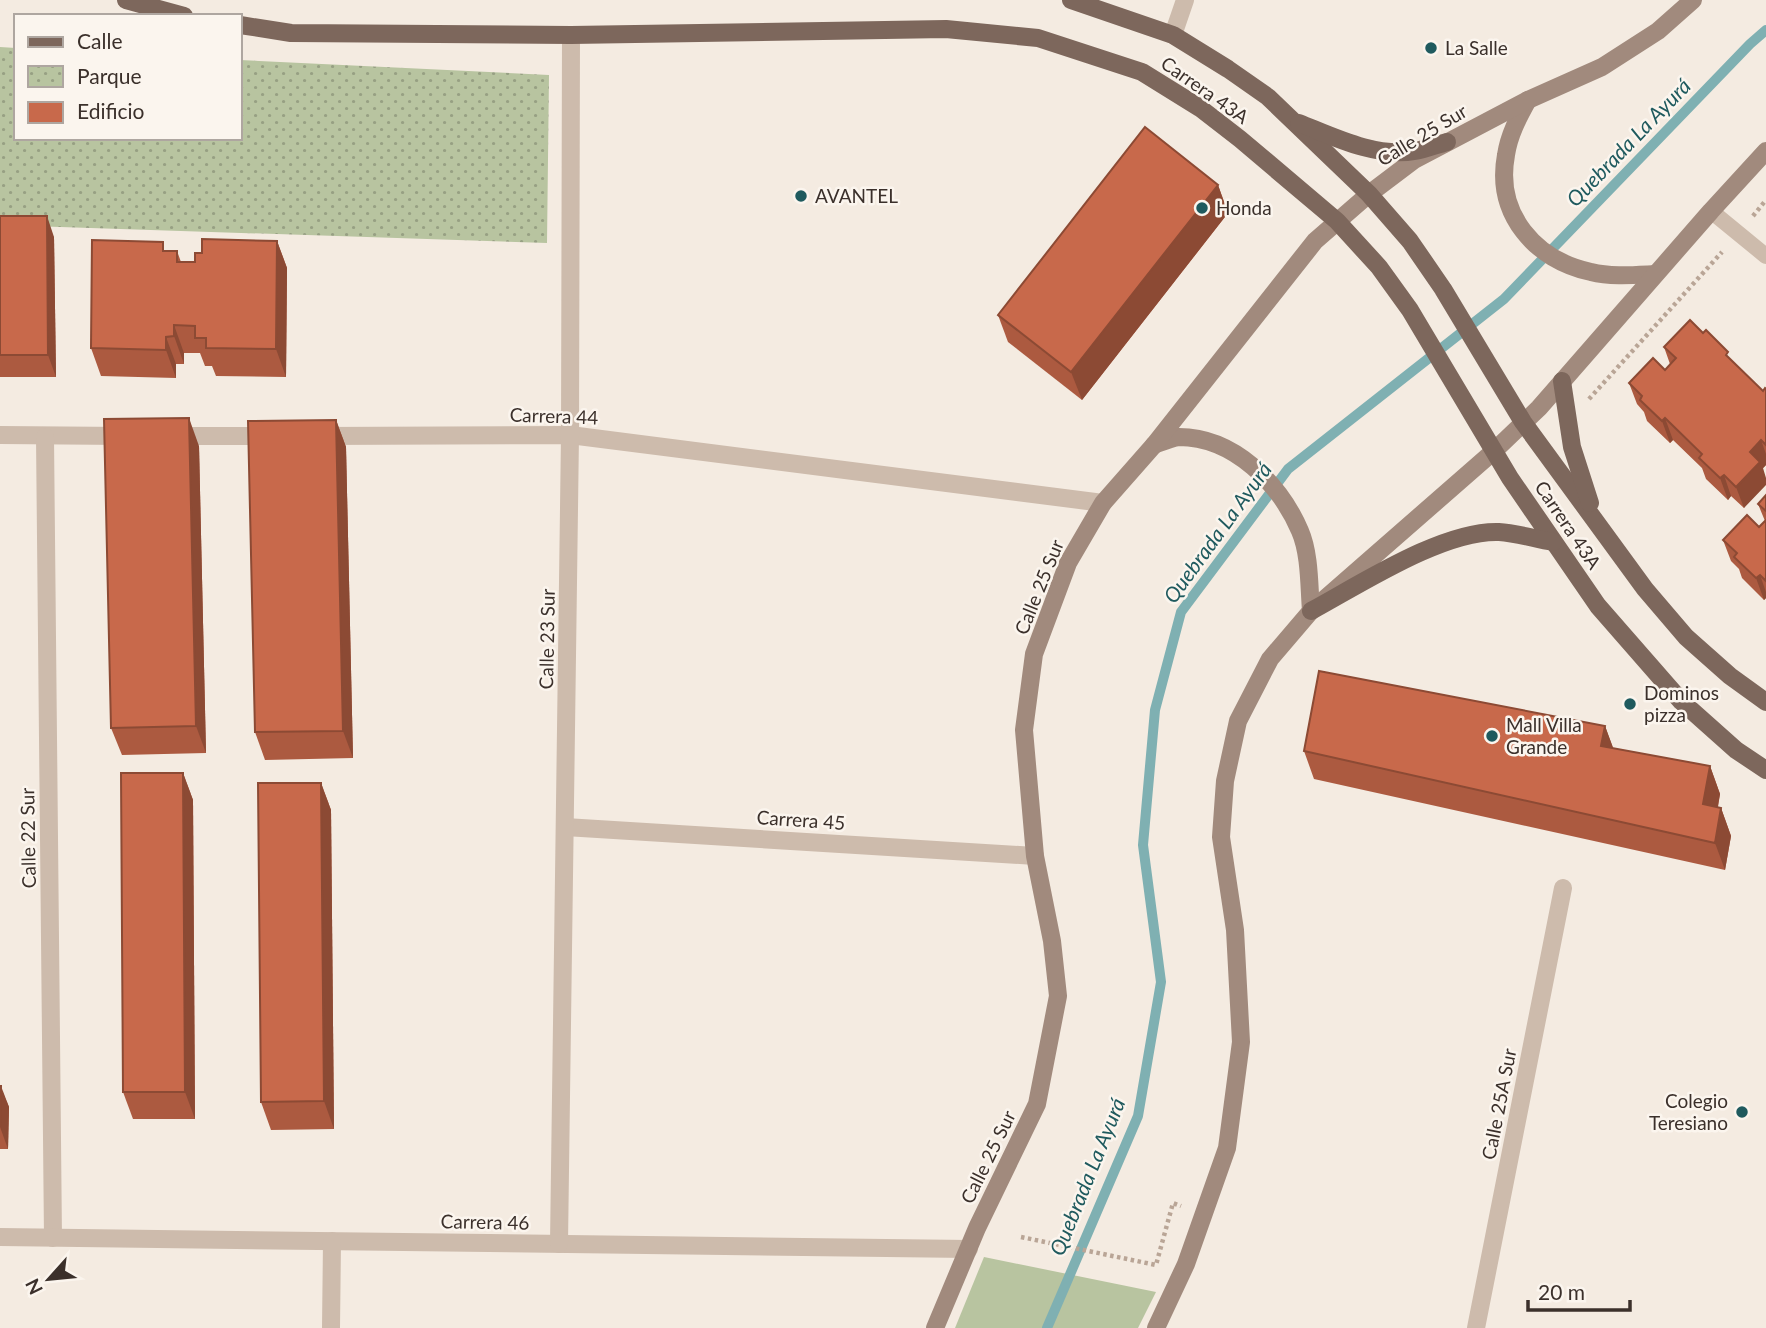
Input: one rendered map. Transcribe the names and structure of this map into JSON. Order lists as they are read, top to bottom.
{
  "streets": {
    "main road": ["Carrera 43A", "Calle 25 Sur"],
    "street": [
      "Carrera 44",
      "Calle 23 Sur",
      "Carrera 45",
      "Calle 22 Sur",
      "Calle 25A Sur",
      "Carrera 46"
    ]
  },
  "crossings": [
    ["Carrera 43A", "Calle 25 Sur"],
    ["Carrera 43A", "Calle 23 Sur"],
    ["Calle 25 Sur", "Carrera 44"],
    ["Calle 25 Sur", "Carrera 45"],
    ["Calle 25 Sur", "Carrera 46"],
    ["Carrera 44", "Calle 23 Sur"],
    ["Carrera 44", "Calle 22 Sur"],
    ["Calle 23 Sur", "Carrera 45"],
    ["Calle 23 Sur", "Carrera 46"],
    ["Calle 22 Sur", "Carrera 46"]
  ],
  "water": ["Quebrada La Ayurá"],
  "places": [
    "La Salle",
    "AVANTEL",
    "Honda",
    "Dominos pizza",
    "Mall Villa Grande",
    "Colegio Teresiano"
  ],
  "legend": ["Calle", "Parque", "Edificio"],
  "scale_bar": "20 m",
  "north": "bottom left"
}
